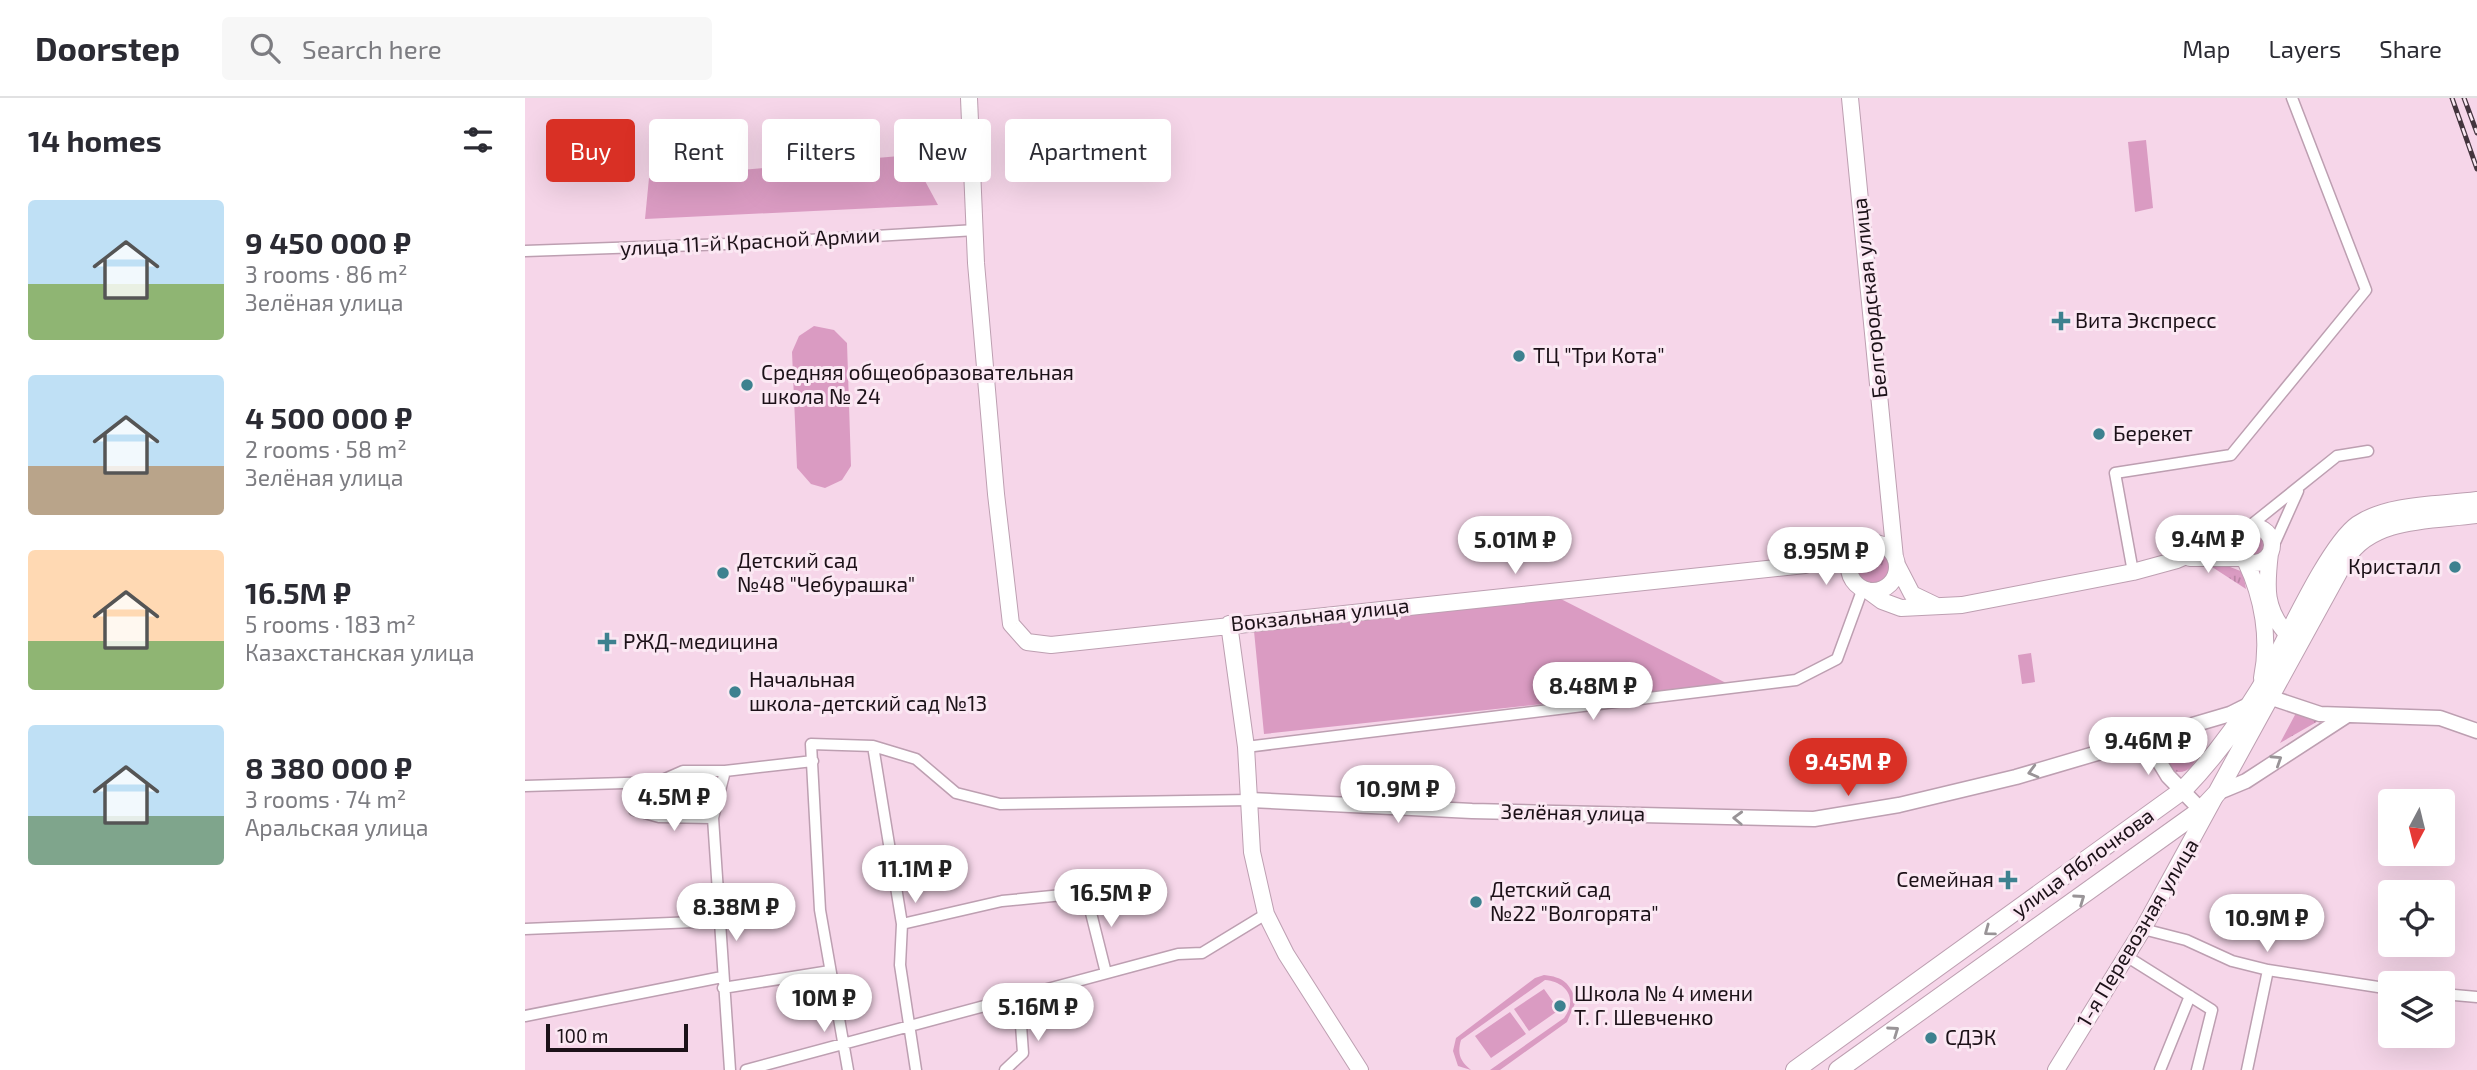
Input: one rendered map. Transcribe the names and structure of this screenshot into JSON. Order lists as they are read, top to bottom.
{
  "streets": {
    "main road": [
      "Белгородская улица",
      "Вокзальная улица",
      "улица Яблочкова",
      "1-я Перевозная улица"
    ],
    "street": ["улица 11-й Красной Армии", "Зелёная улица"]
  },
  "crossings": [
    ["улица 11-й Красной Армии", "Вокзальная улица"],
    ["Белгородская улица", "Вокзальная улица"],
    ["Зелёная улица", "улица Яблочкова"],
    ["улица Яблочкова", "1-я Перевозная улица"]
  ],
  "places": {
    "health": ["Вита Экспресс", "РЖД-медицина", "Семейная"],
    "other": [
      "ТЦ \"Три Кота\"",
      "Средняя общеобразовательная школа № 24",
      "Берекет",
      "Кристалл",
      "Детский сад №48 \"Чебурашка\"",
      "Начальная школа-детский сад №13",
      "Детский сад №22 \"Волгорята\"",
      "Школа № 4 имени Т. Г. Шевченко",
      "СДЭК"
    ]
  },
  "scale_bar": "100 m",
  "north": "bottom",
  "page": {
    "header": "Doorstep",
    "search": "Search here",
    "nav": ["Map", "Layers", "Share"],
    "heading": "14 homes",
    "chip": [
      "Buy",
      "Rent",
      "Filters",
      "New",
      "Apartment"
    ],
    "list": [
      {
        "name": "9 450 000 ₽",
        "note": "3 rooms · 86 m² · Зелёная улица"
      },
      {
        "name": "4 500 000 ₽",
        "note": "2 rooms · 58 m² · Зелёная улица"
      },
      {
        "name": "16.5M ₽",
        "note": "5 rooms · 183 m² · Казахстанская улица"
      },
      {
        "name": "8 380 000 ₽",
        "note": "3 rooms · 74 m² · Аральская улица"
      }
    ],
    "price": [
      "9.4M ₽",
      "5.01M ₽",
      "8.95M ₽",
      "8.48M ₽",
      "9.46M ₽",
      "9.45M ₽",
      "10.9M ₽",
      "4.5M ₽",
      "11.1M ₽",
      "16.5M ₽",
      "8.38M ₽",
      "10.9M ₽",
      "10M ₽",
      "5.16M ₽"
    ],
    "scale": "100 m"
  }
}
